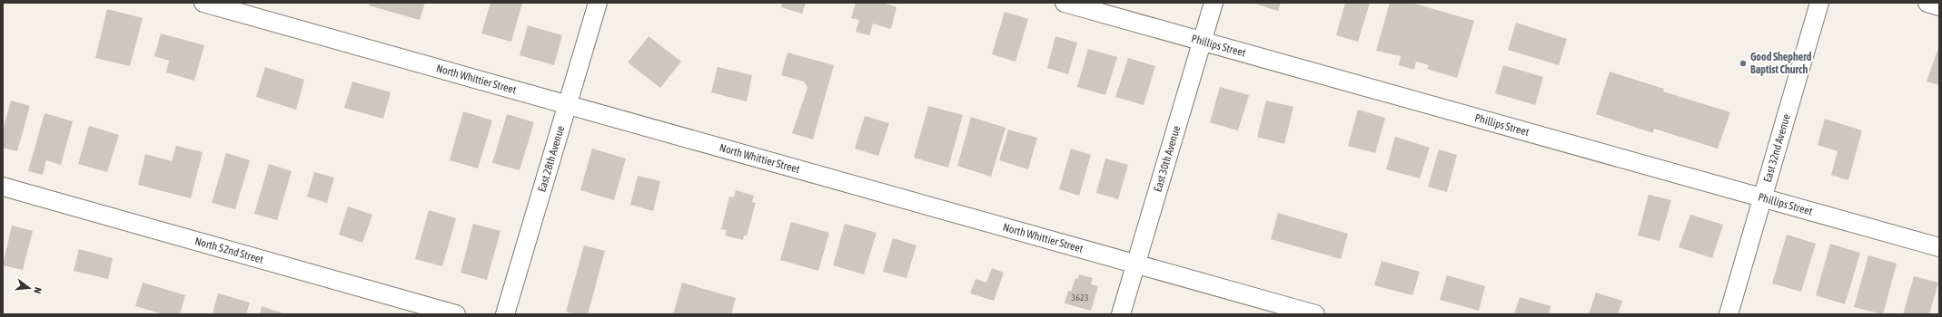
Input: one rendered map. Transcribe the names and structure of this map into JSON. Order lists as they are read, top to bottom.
{
  "streets": {
    "street": [
      "Phillips Street",
      "North Whittier Street",
      "East 32nd Avenue",
      "East 28th Avenue",
      "East 30th Avenue",
      "North 52nd Street"
    ]
  },
  "crossings": [
    ["Phillips Street", "East 32nd Avenue"],
    ["Phillips Street", "East 30th Avenue"],
    ["North Whittier Street", "East 28th Avenue"],
    ["North Whittier Street", "East 30th Avenue"]
  ],
  "places": ["Good Shepherd Baptist Church"],
  "house_numbers": ["3623"],
  "north": "right"
}
